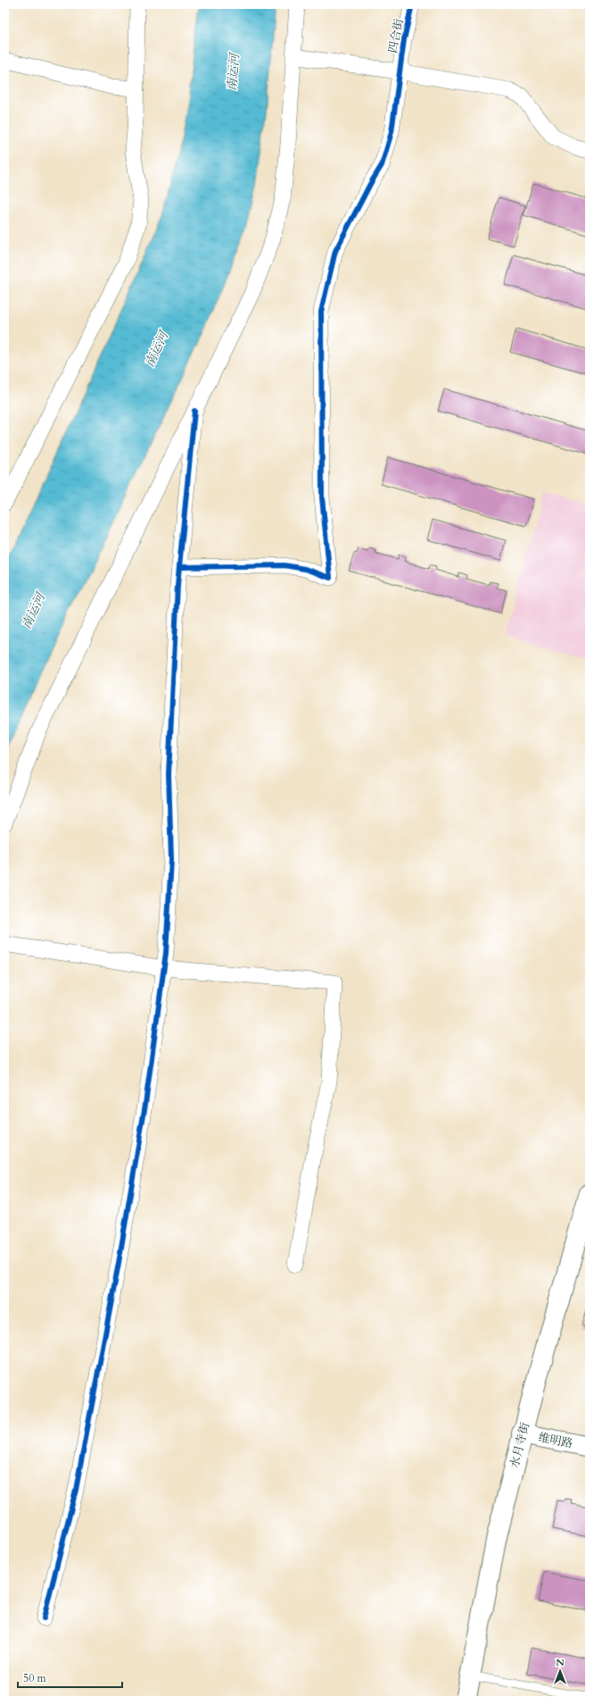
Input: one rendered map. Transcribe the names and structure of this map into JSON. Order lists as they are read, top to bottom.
{
  "streets": {
    "street": ["四合街", "维明路", "水月寺街"]
  },
  "crossings": [
    ["维明路", "水月寺街"]
  ],
  "water": ["南运河"],
  "scale_bar": "50 m",
  "north": "top"
}
